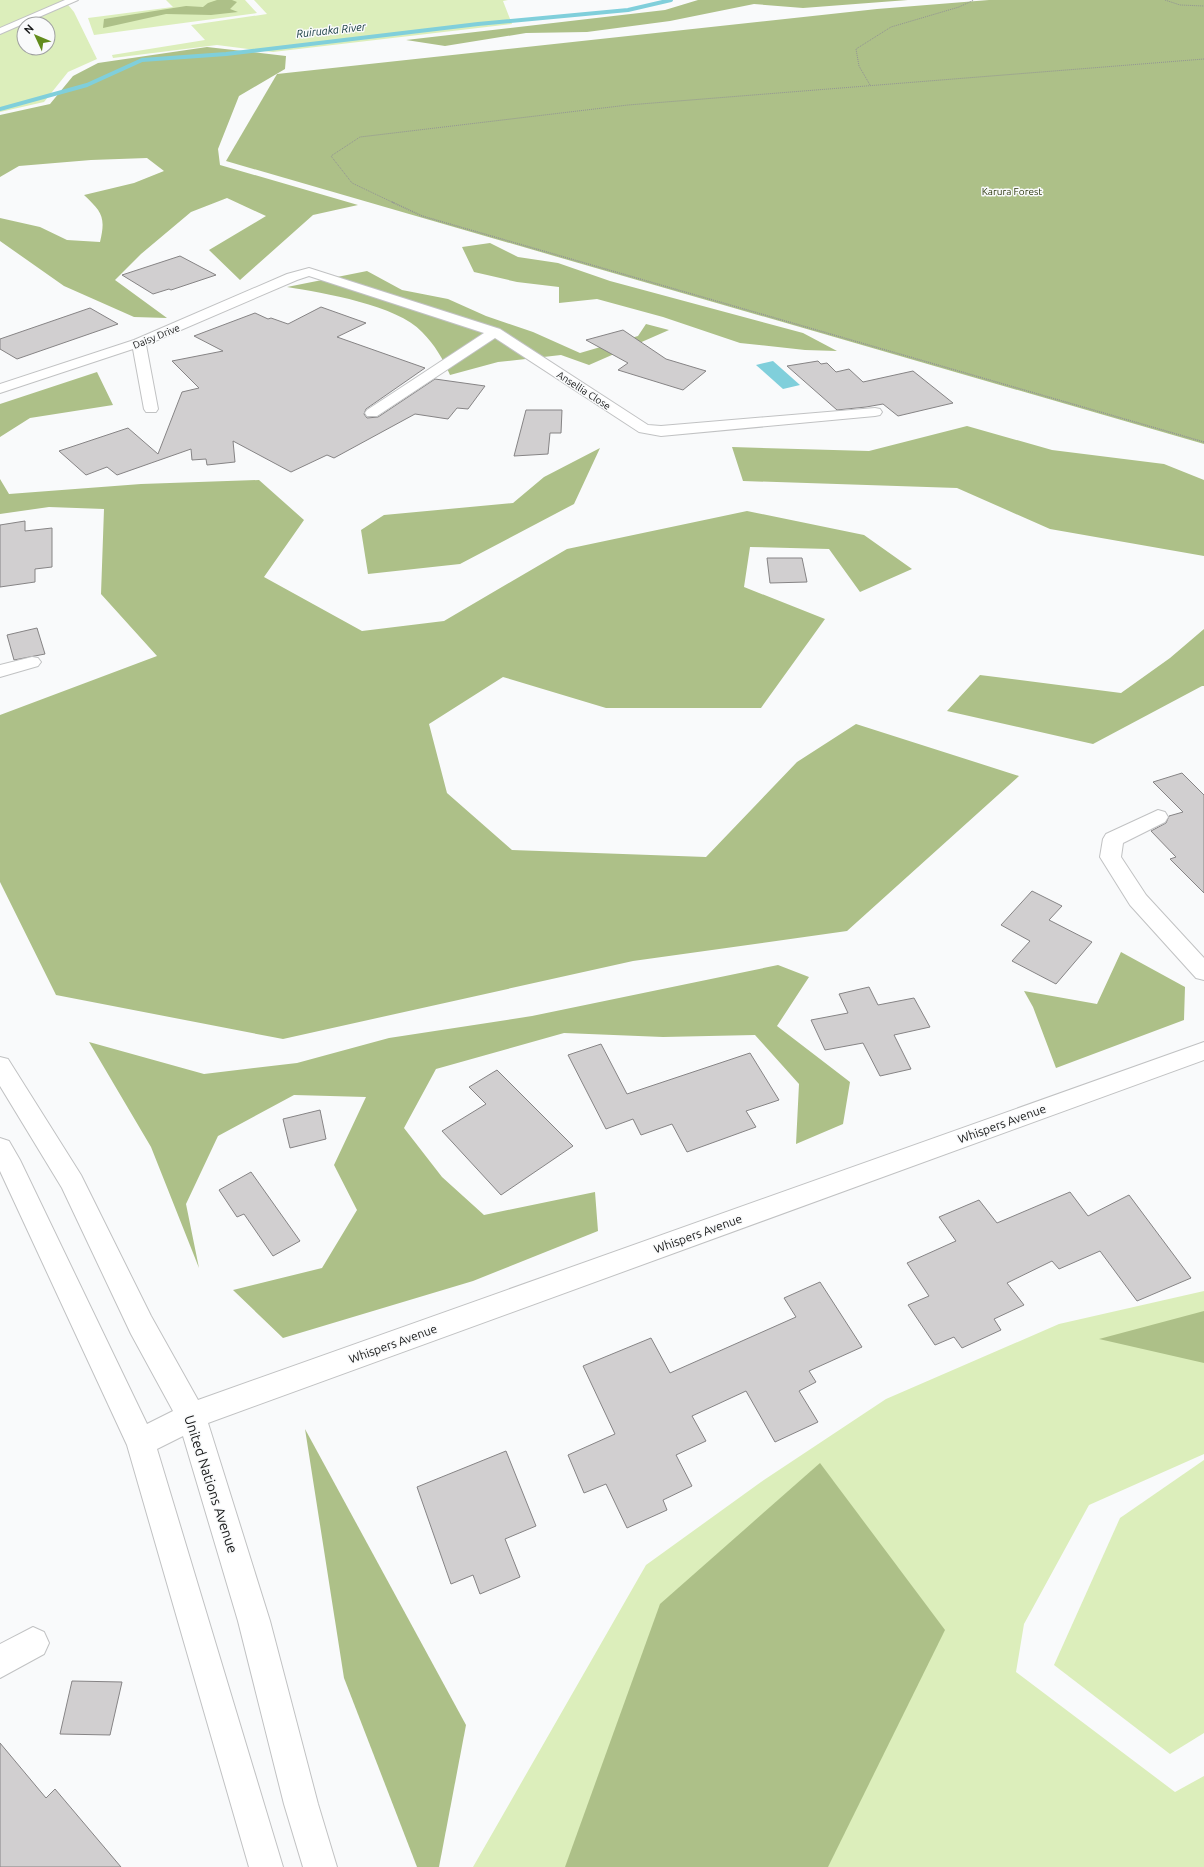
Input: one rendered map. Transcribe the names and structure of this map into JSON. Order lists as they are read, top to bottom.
{
  "streets": {
    "street": [
      "Daisy Drive",
      "Ansellia Close",
      "Whispers Avenue",
      "United Nations Avenue"
    ]
  },
  "crossings": [
    ["Daisy Drive", "Ansellia Close"],
    ["Whispers Avenue", "United Nations Avenue"]
  ],
  "water": ["Ruiruaka River"],
  "parks": ["Karura Forest"],
  "north": "top left"
}
